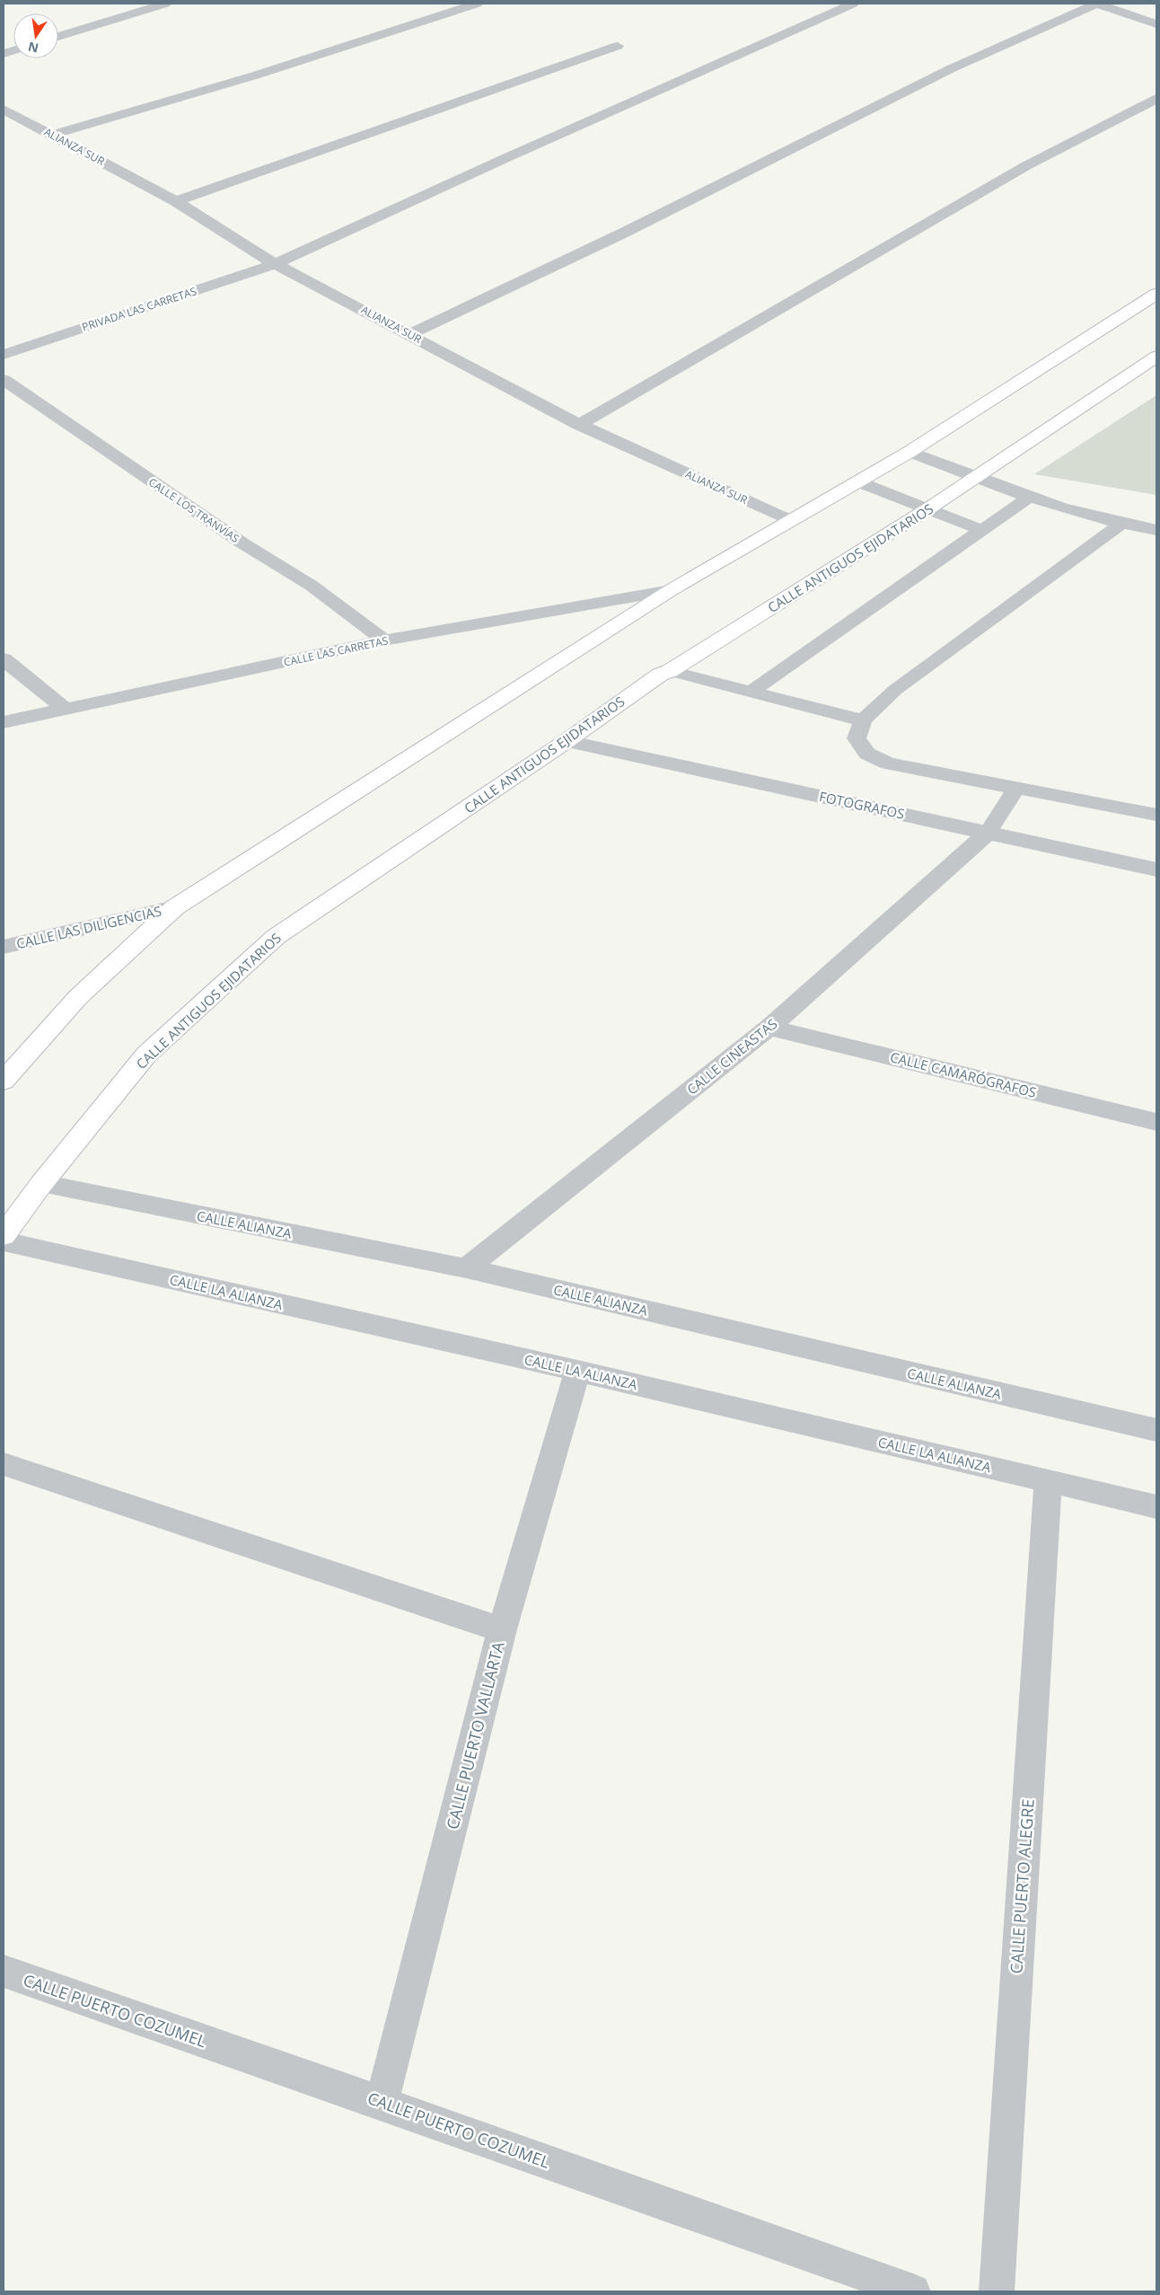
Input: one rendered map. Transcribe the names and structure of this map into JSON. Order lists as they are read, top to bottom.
{
  "streets": {
    "street": [
      "ALIANZA SUR",
      "PRIVADA LAS CARRETAS",
      "CALLE LOS TRANVÍAS",
      "CALLE ANTIGUOS EJIDATARIOS",
      "CALLE LAS CARRETAS",
      "FOTOGRAFOS",
      "CALLE LAS DILIGENCIAS",
      "CALLE CINEASTAS",
      "CALLE CAMARÓGRAFOS",
      "CALLE ALIANZA",
      "CALLE LA ALIANZA",
      "CALLE PUERTO VALLARTA",
      "CALLE PUERTO ALEGRE",
      "CALLE PUERTO COZUMEL"
    ]
  },
  "crossings": [
    ["ALIANZA SUR", "PRIVADA LAS CARRETAS"],
    ["CALLE LOS TRANVÍAS", "CALLE LAS CARRETAS"],
    ["CALLE ANTIGUOS EJIDATARIOS", "FOTOGRAFOS"],
    ["CALLE ANTIGUOS EJIDATARIOS", "CALLE ALIANZA"],
    ["FOTOGRAFOS", "CALLE CINEASTAS"],
    ["CALLE CINEASTAS", "CALLE CAMARÓGRAFOS"],
    ["CALLE CINEASTAS", "CALLE ALIANZA"],
    ["CALLE LA ALIANZA", "CALLE PUERTO VALLARTA"],
    ["CALLE LA ALIANZA", "CALLE PUERTO ALEGRE"],
    ["CALLE PUERTO VALLARTA", "CALLE PUERTO COZUMEL"]
  ],
  "north": "bottom"
}
